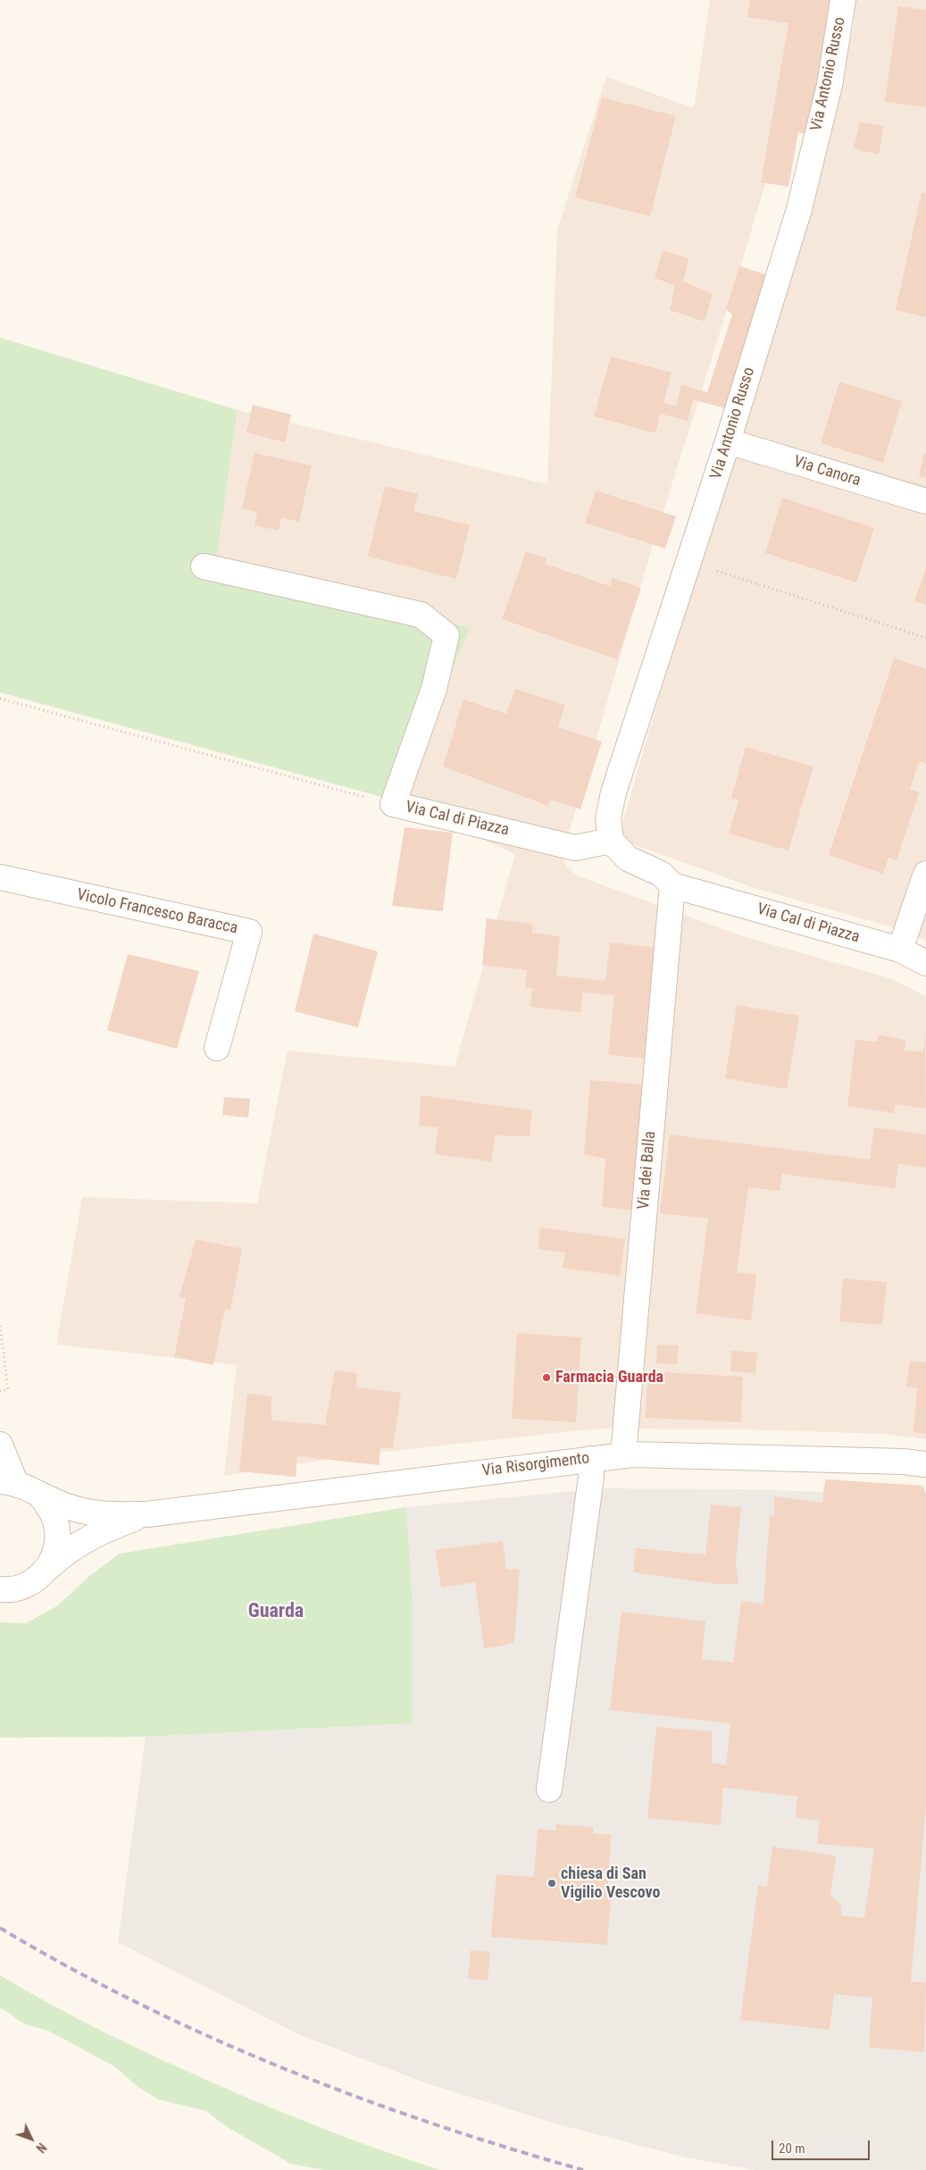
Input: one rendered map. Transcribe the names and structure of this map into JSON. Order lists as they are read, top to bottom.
{
  "streets": {
    "street": [
      "Via Antonio Russo",
      "Via Canora",
      "Via Cal di Piazza",
      "Vicolo Francesco Baracca",
      "Via dei Balla",
      "Via Risorgimento"
    ]
  },
  "crossings": [
    ["Via Antonio Russo", "Via Canora"],
    ["Via Antonio Russo", "Via Cal di Piazza"],
    ["Via Cal di Piazza", "Via dei Balla"],
    ["Via dei Balla", "Via Risorgimento"]
  ],
  "districts": ["Guarda"],
  "places": ["Farmacia Guarda", "chiesa di San Vigilio Vescovo"],
  "scale_bar": "20 m",
  "north": "bottom right"
}
